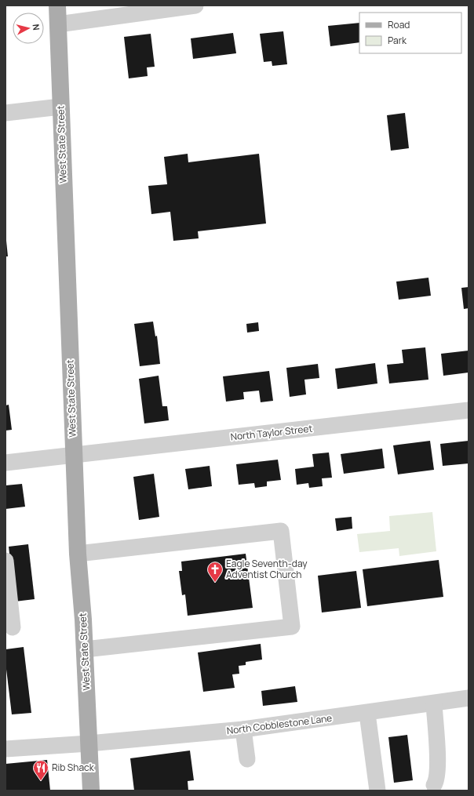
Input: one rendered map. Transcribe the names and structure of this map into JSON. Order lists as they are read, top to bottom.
{
  "streets": {
    "main road": ["West State Street"],
    "street": ["North Taylor Street", "North Cobblestone Lane"]
  },
  "crossings": [
    ["West State Street", "North Taylor Street"],
    ["West State Street", "North Cobblestone Lane"]
  ],
  "places": {
    "church": ["Eagle Seventh-day Adventist Church"],
    "restaurant": ["Rib Shack"]
  },
  "legend": ["Road", "Park"],
  "north": "right"
}
